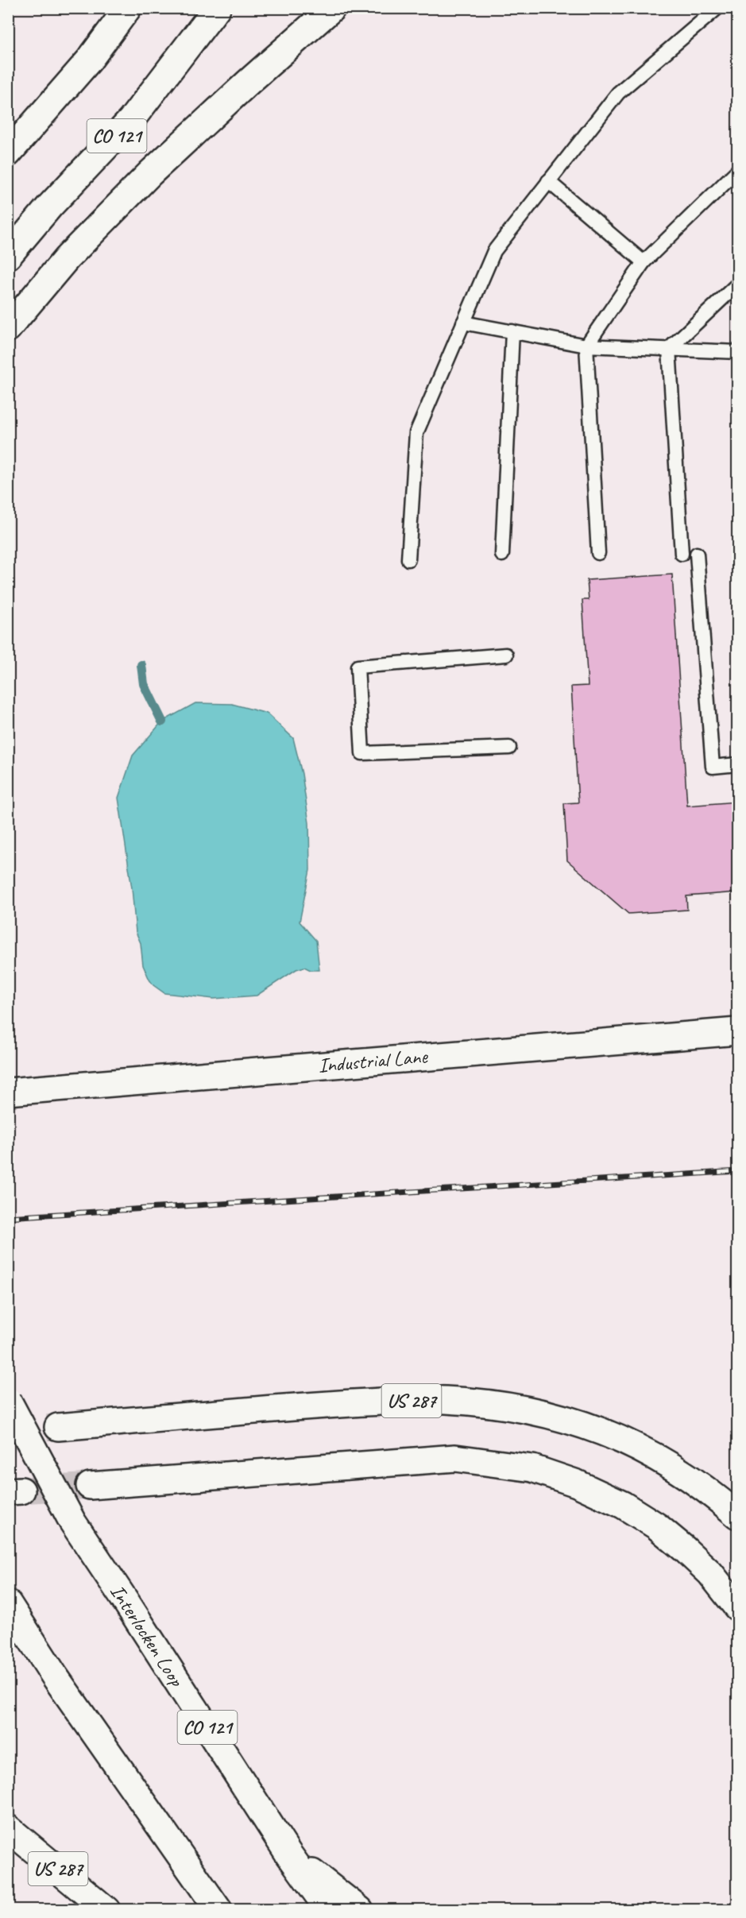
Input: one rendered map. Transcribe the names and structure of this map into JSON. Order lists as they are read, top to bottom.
{
  "streets": {
    "main road": [
      "CO 121",
      "Industrial Lane",
      "US 287",
      "Interlocken Loop"
    ]
  }
}
